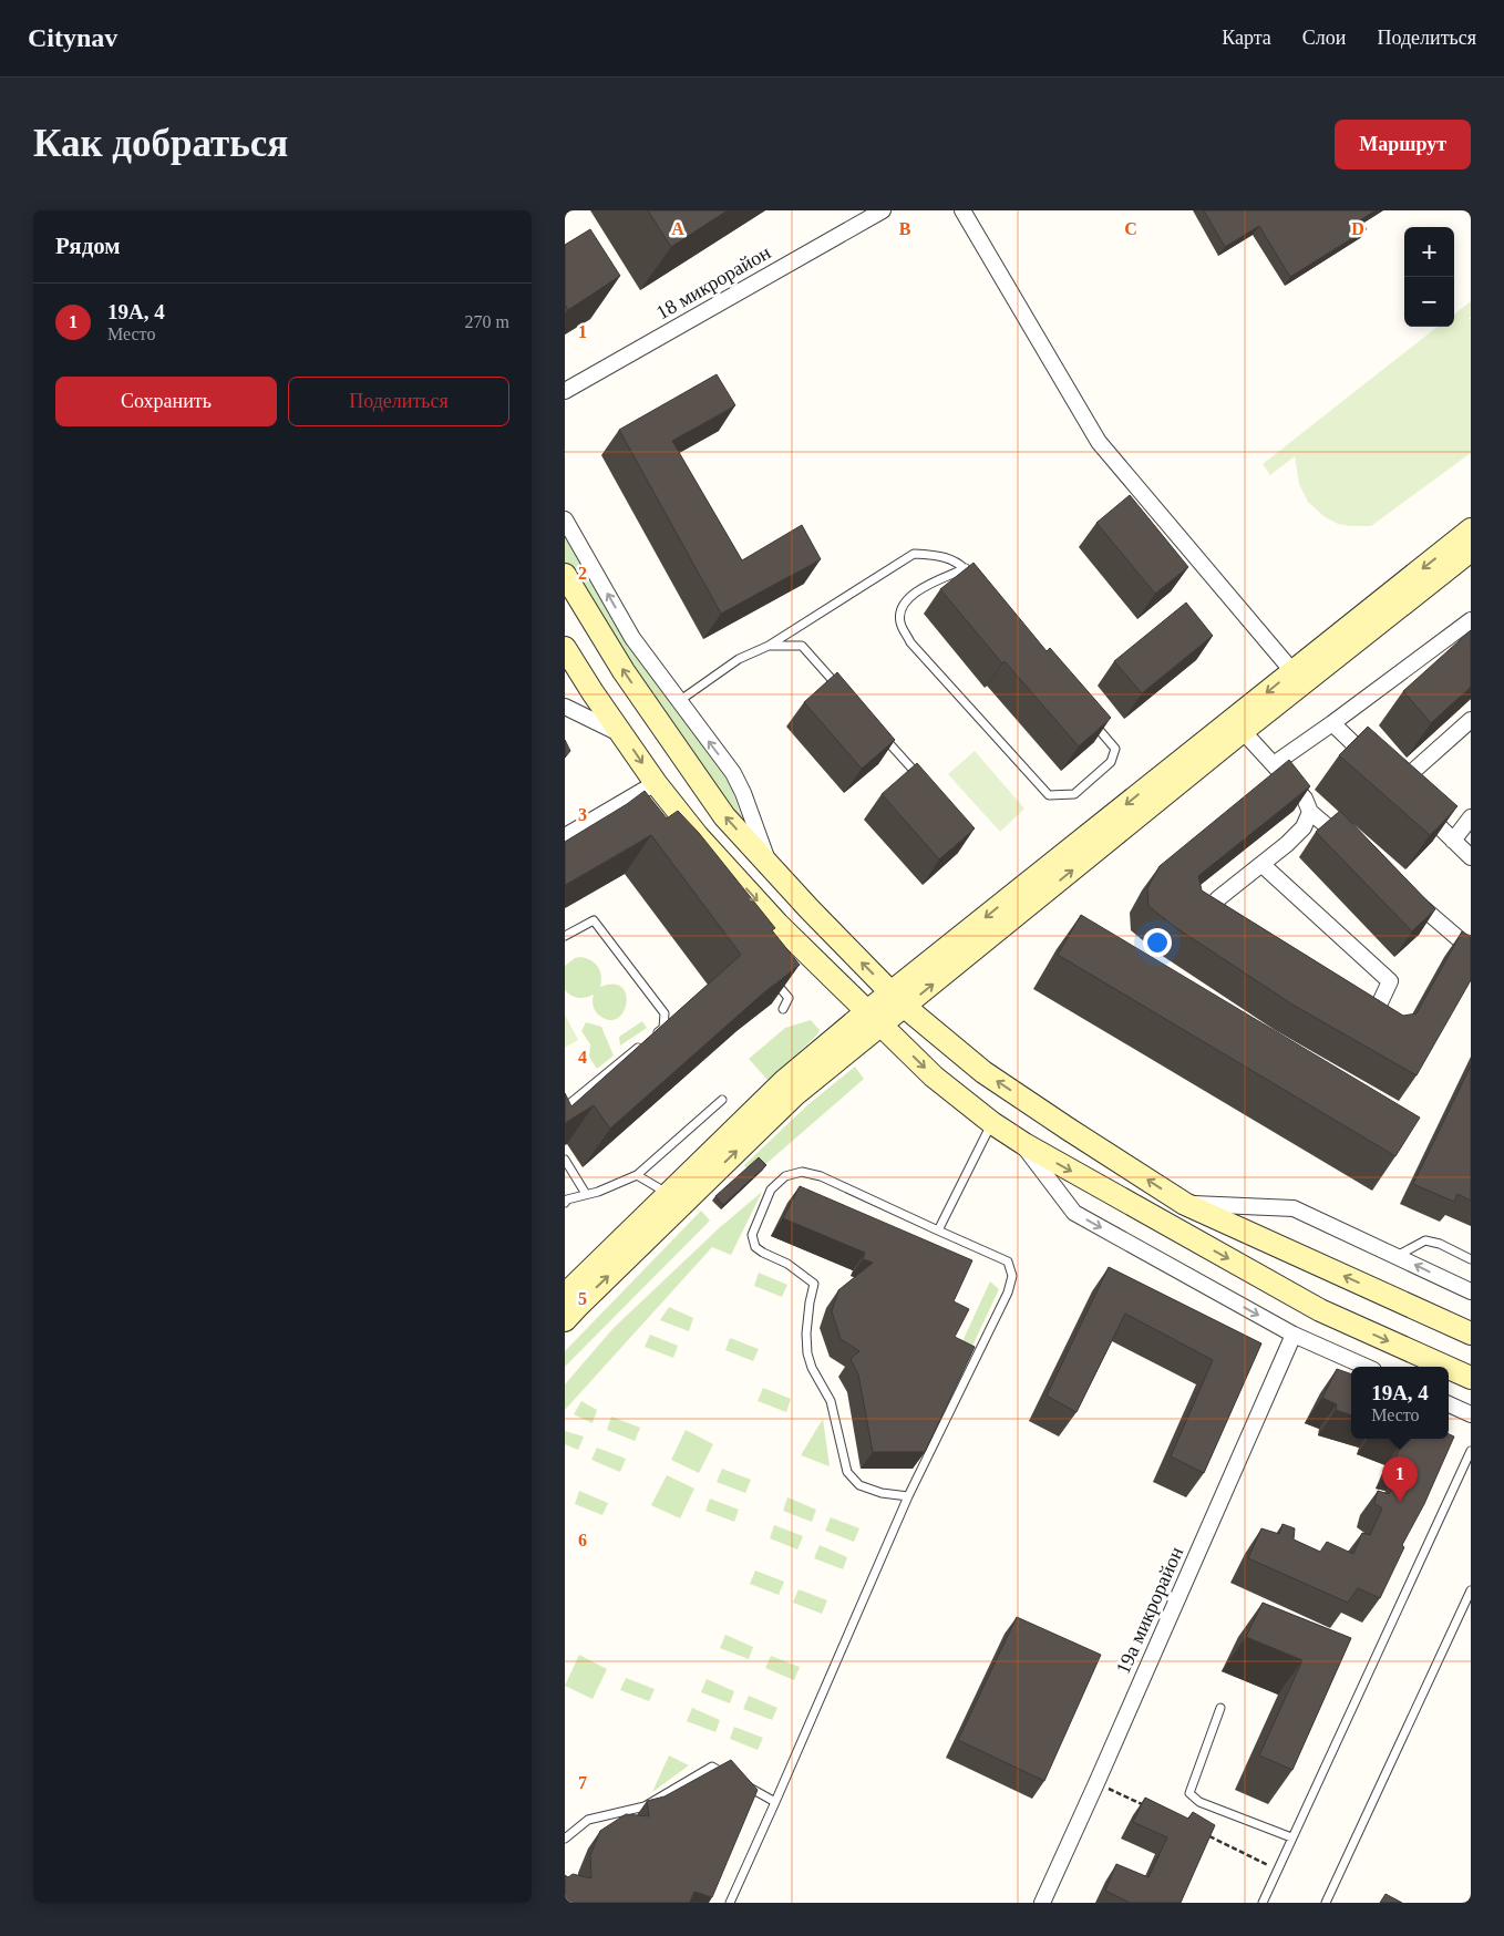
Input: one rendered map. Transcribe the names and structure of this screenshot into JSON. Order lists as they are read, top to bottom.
{
  "streets": {
    "street": ["18 микрорайон", "19а микрорайон"]
  },
  "page": {
    "header": "Citynav",
    "nav": ["Карта", "Слои", "Поделиться"],
    "buttons": [
      "Маршрут",
      ["Сохранить", "Поделиться"]
    ],
    "title": "Как добраться",
    "heading": "Рядом",
    "map_buttons": ["+", "−"],
    "list": [
      {
        "mark": "1",
        "name": "19А, 4",
        "note": "Место",
        "value": "270 m"
      }
    ],
    "popup": ["19А, 4", "Место"],
    "pins": "1"
  },
  "grid": {
    "columns": [
      "A",
      "B",
      "C",
      "D"
    ],
    "rows": [
      "1",
      "2",
      "3",
      "4",
      "5",
      "6",
      "7"
    ]
  }
}
